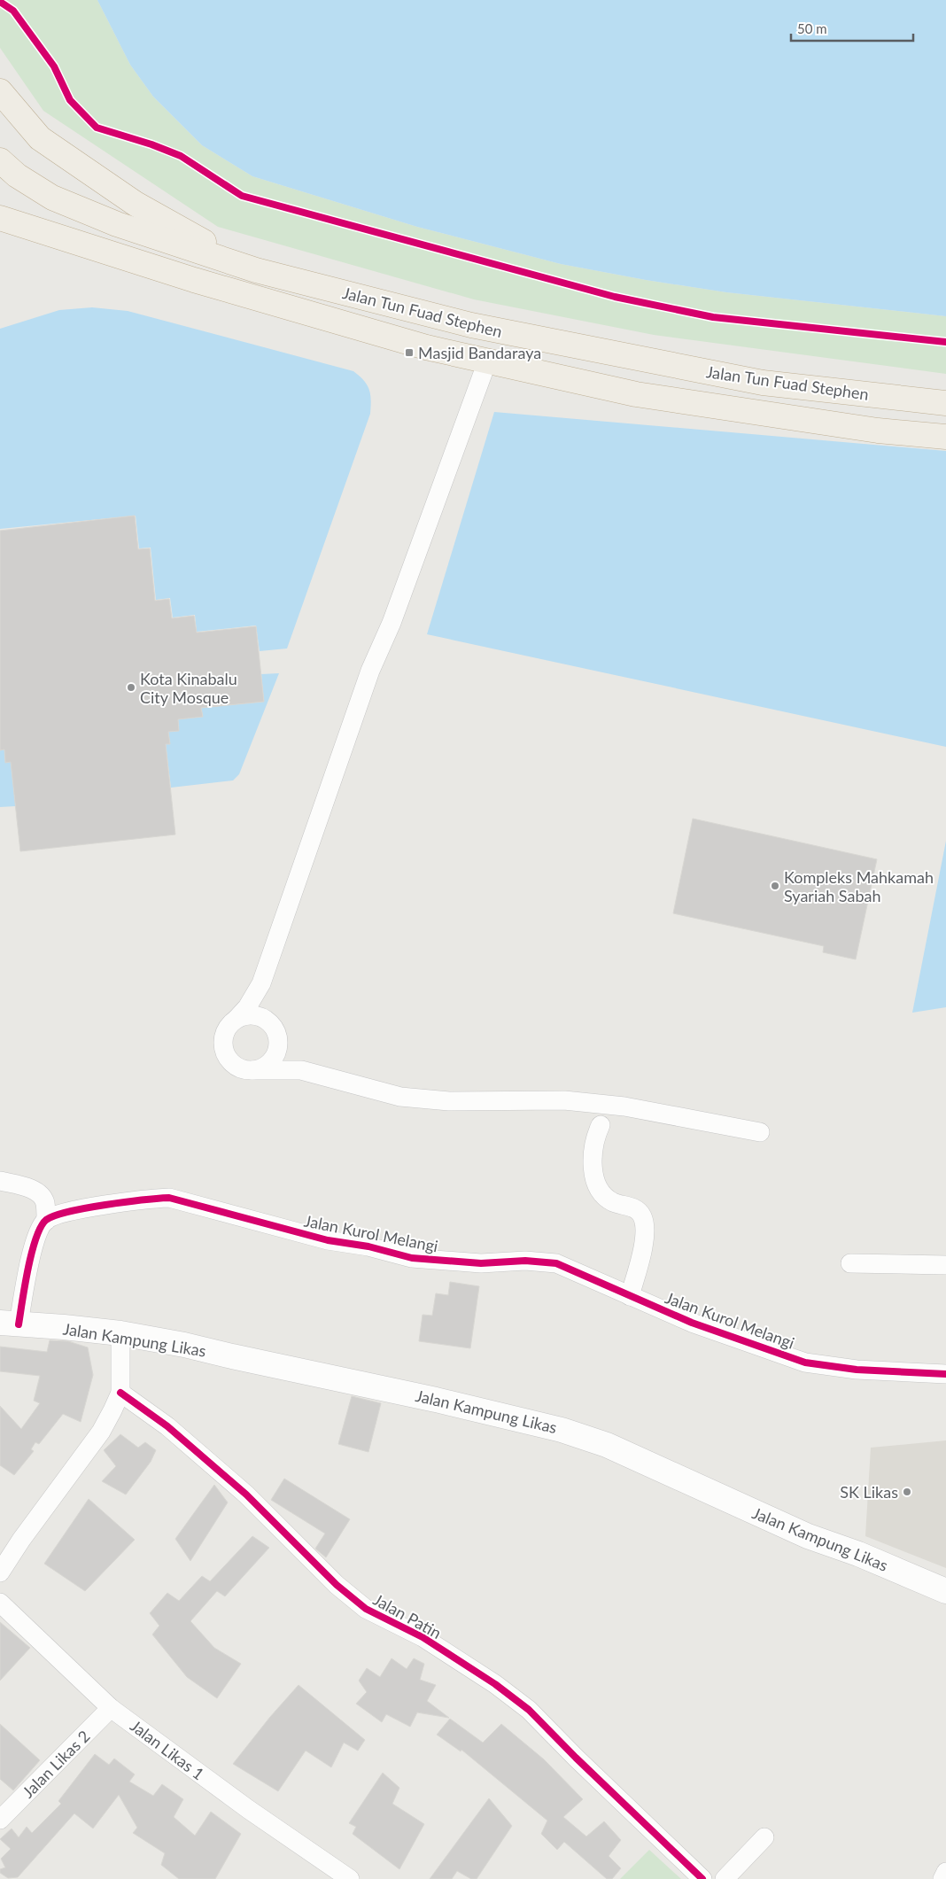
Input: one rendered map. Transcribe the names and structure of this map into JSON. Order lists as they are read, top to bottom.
{
  "streets": {
    "highway": ["Jalan Tun Fuad Stephen"],
    "main road": ["Jalan Kampung Likas"],
    "street": [
      "Jalan Kurol Melangi",
      "Jalan Patin",
      "Jalan Likas 1",
      "Jalan Likas 2"
    ]
  },
  "crossings": [
    ["Jalan Likas 1", "Jalan Likas 2"]
  ],
  "places": {
    "transit": ["Masjid Bandaraya"],
    "other": ["Kota Kinabalu City Mosque", "Kompleks Mahkamah Syariah Sabah", "SK Likas"]
  },
  "scale_bar": "50 m"
}
